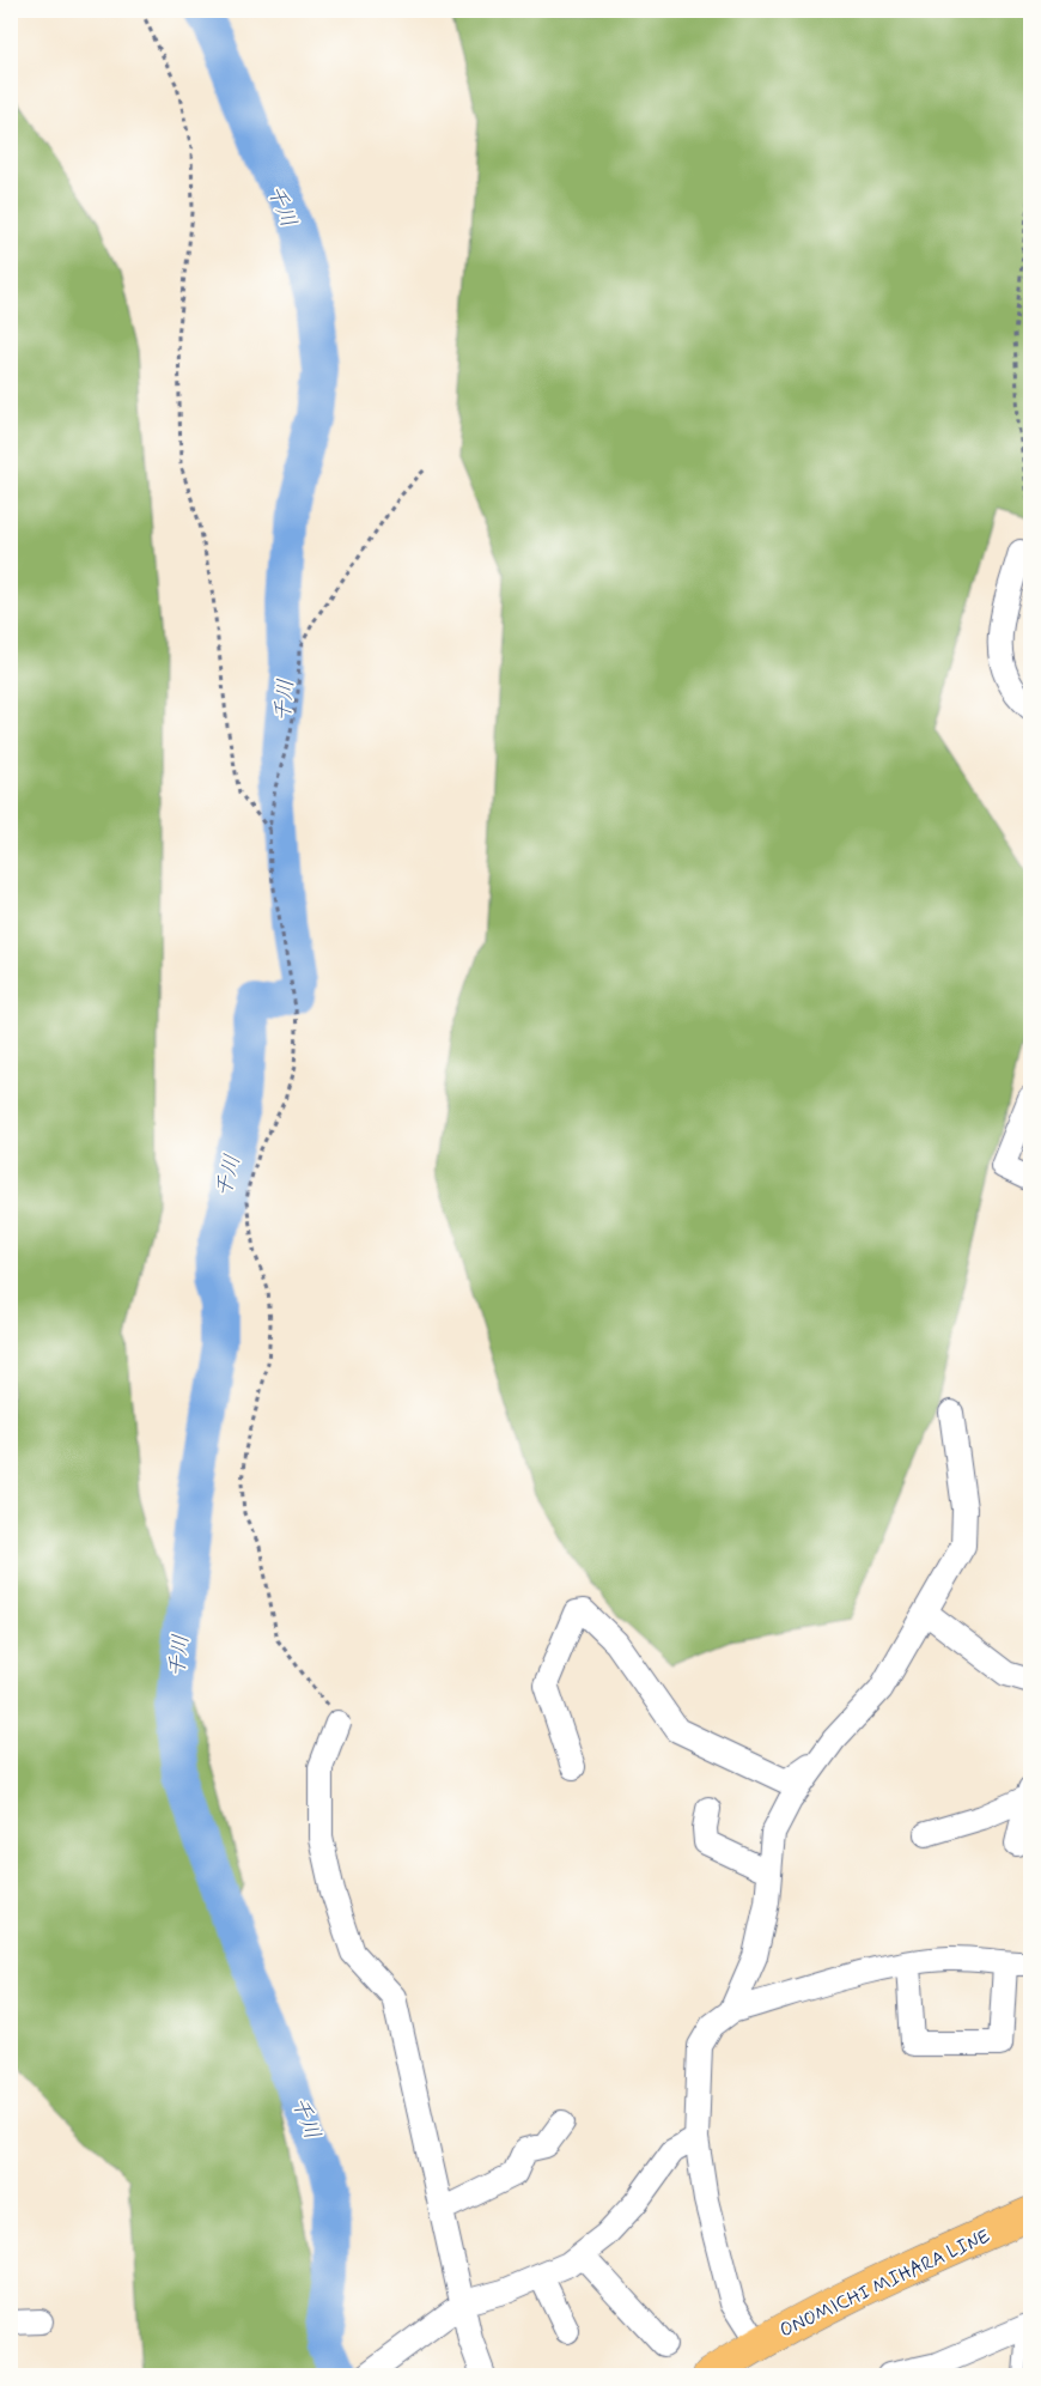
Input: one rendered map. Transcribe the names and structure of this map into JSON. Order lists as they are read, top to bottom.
{
  "streets": {
    "main road": ["ONOMICHI MIHARA LINE"]
  },
  "water": ["千川"]
}
